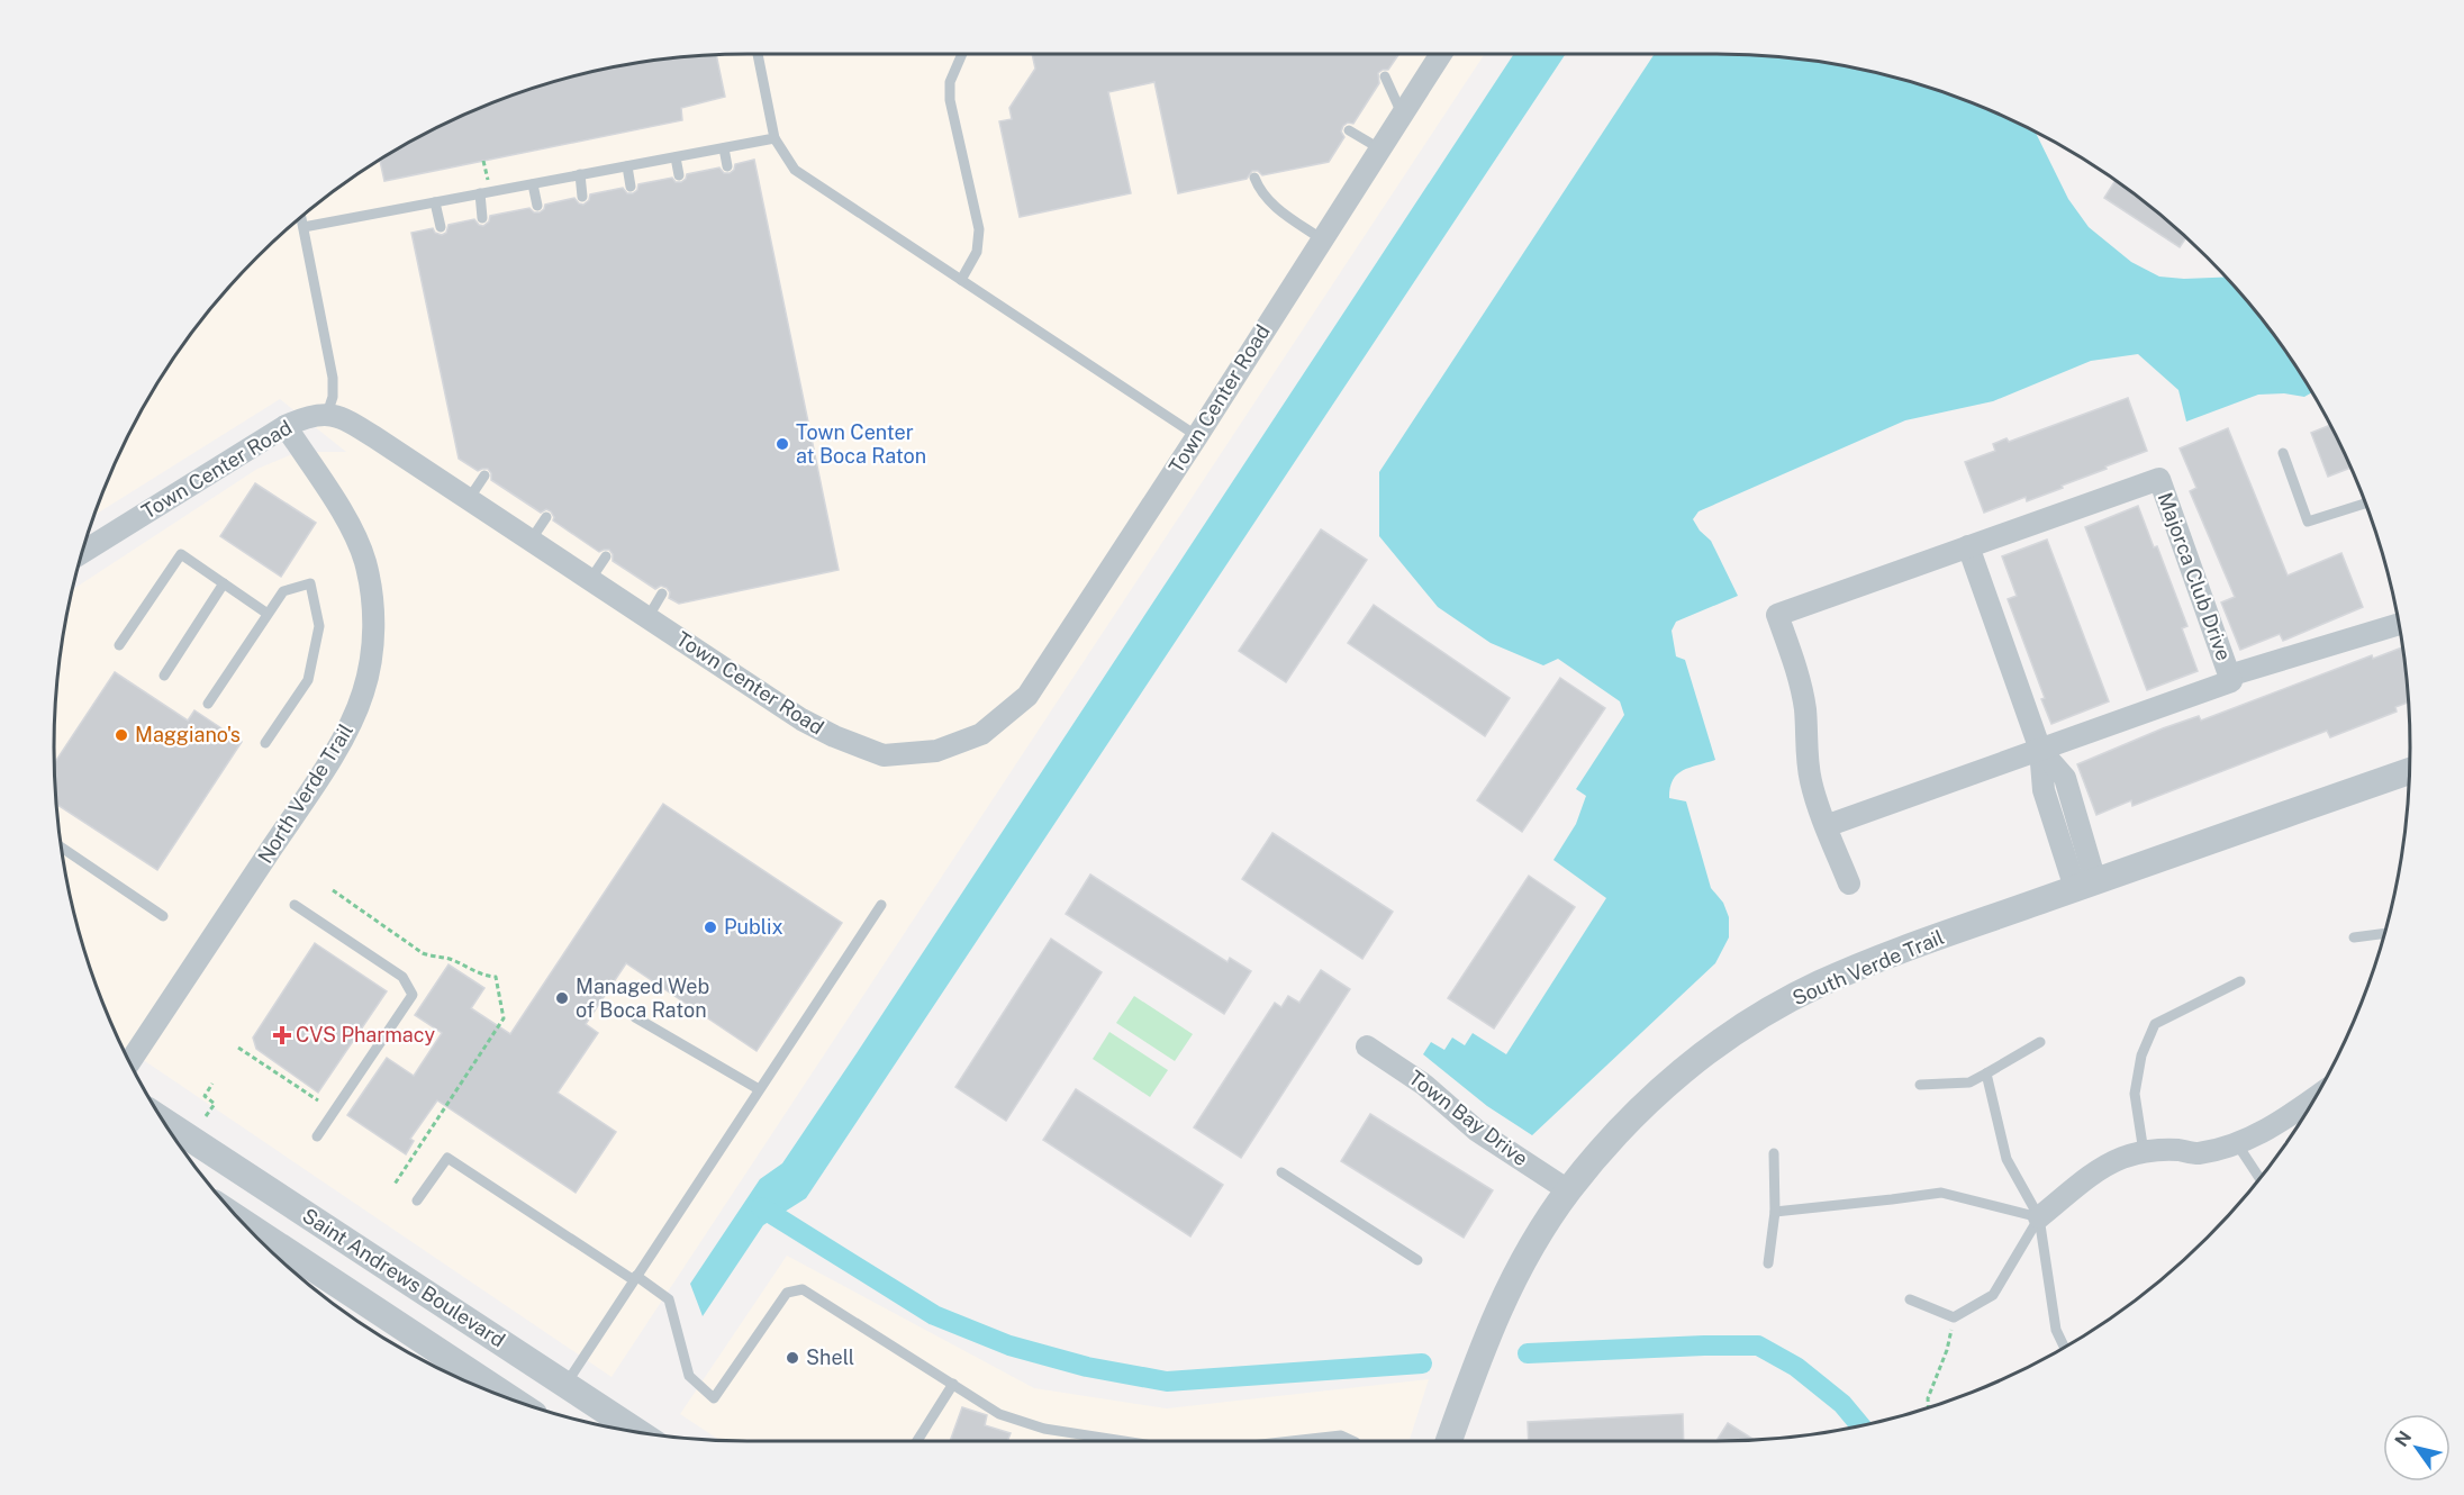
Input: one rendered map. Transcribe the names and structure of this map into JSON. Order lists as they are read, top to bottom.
{
  "streets": {
    "street": [
      "Town Center Road",
      "Majorca Club Drive",
      "North Verde Trail",
      "South Verde Trail",
      "Town Bay Drive",
      "Saint Andrews Boulevard"
    ]
  },
  "crossings": [
    ["Town Center Road", "North Verde Trail"],
    ["South Verde Trail", "Town Bay Drive"]
  ],
  "places": {
    "other": [
      "Town Center at Boca Raton",
      "Maggiano's",
      "Publix",
      "Managed Web of Boca Raton",
      "Shell"
    ],
    "health": ["CVS Pharmacy"]
  },
  "north": "top left"
}
